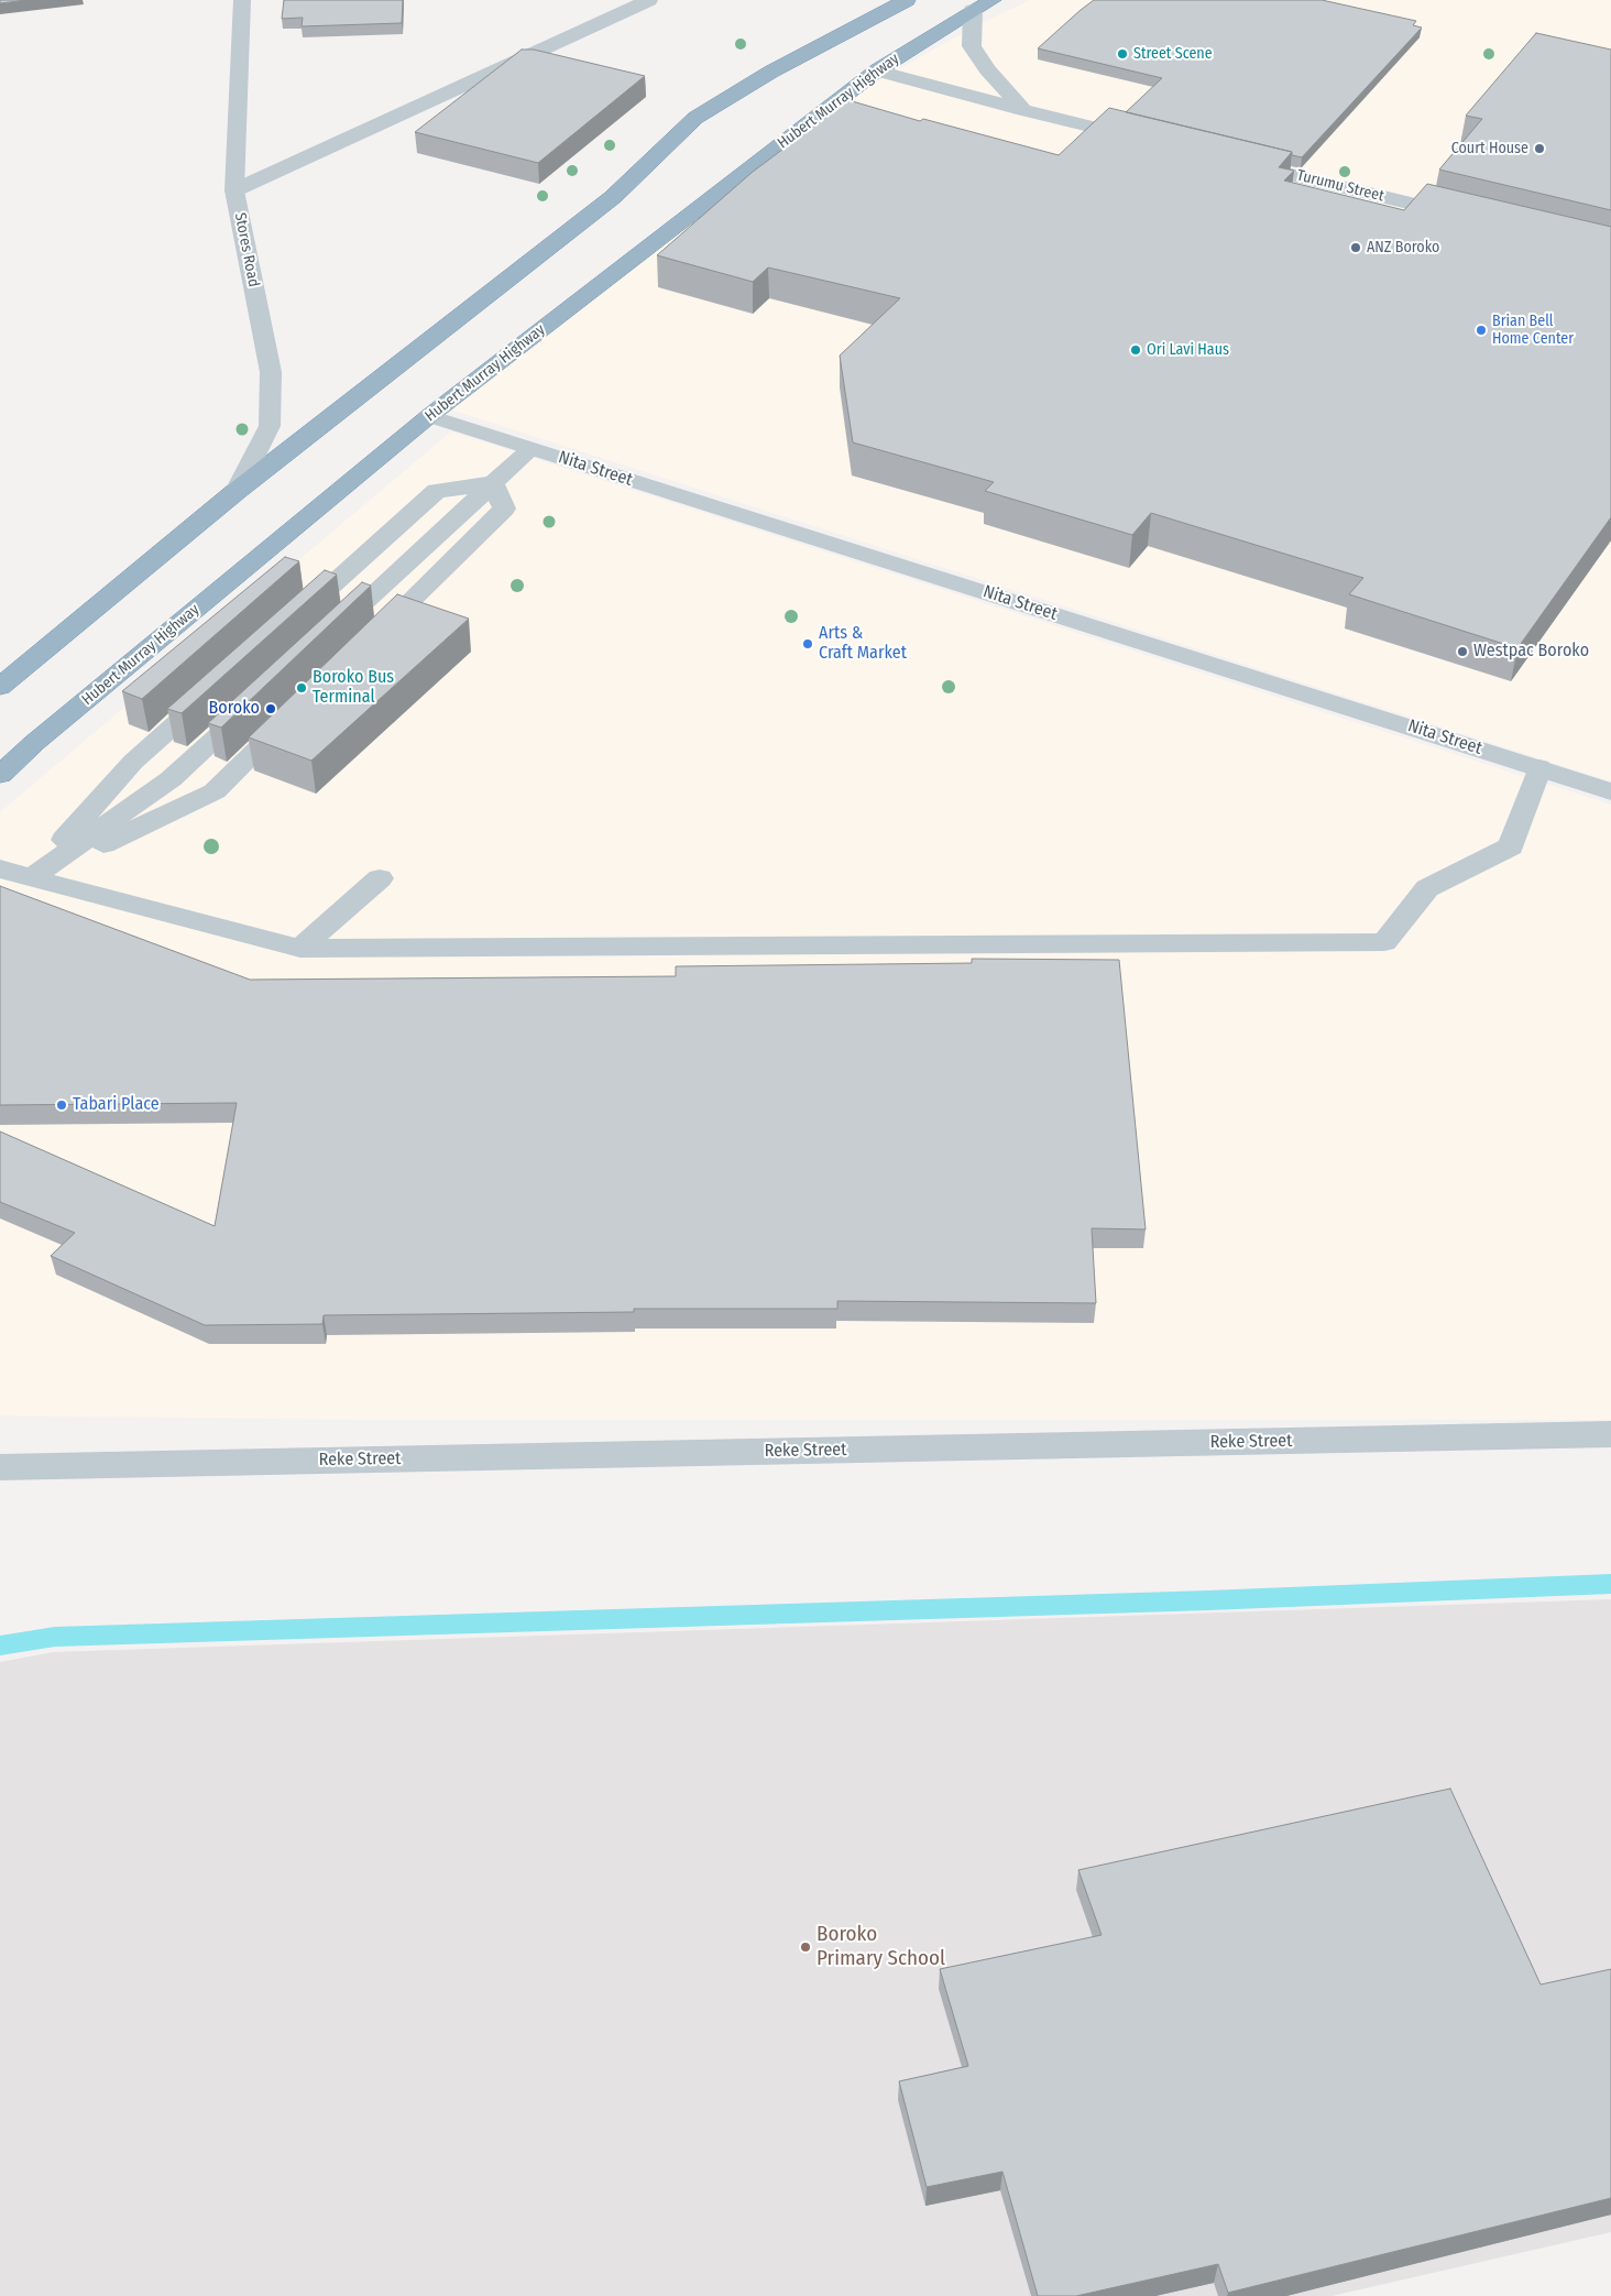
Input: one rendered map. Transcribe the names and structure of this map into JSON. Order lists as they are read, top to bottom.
{
  "streets": {
    "highway": ["Hubert Murray Highway"],
    "street": [
      "Turumu Street",
      "Stores Road",
      "Nita Street",
      "Reke Street"
    ]
  },
  "crossings": [
    ["Hubert Murray Highway", "Nita Street"]
  ],
  "places": [
    "Street Scene",
    "Court House",
    "ANZ Boroko",
    "Brian Bell Home Center",
    "Ori Lavi Haus",
    "Arts & Craft Market",
    "Westpac Boroko",
    "Boroko Bus Terminal",
    "Boroko",
    "Tabari Place",
    "Boroko Primary School"
  ]
}
